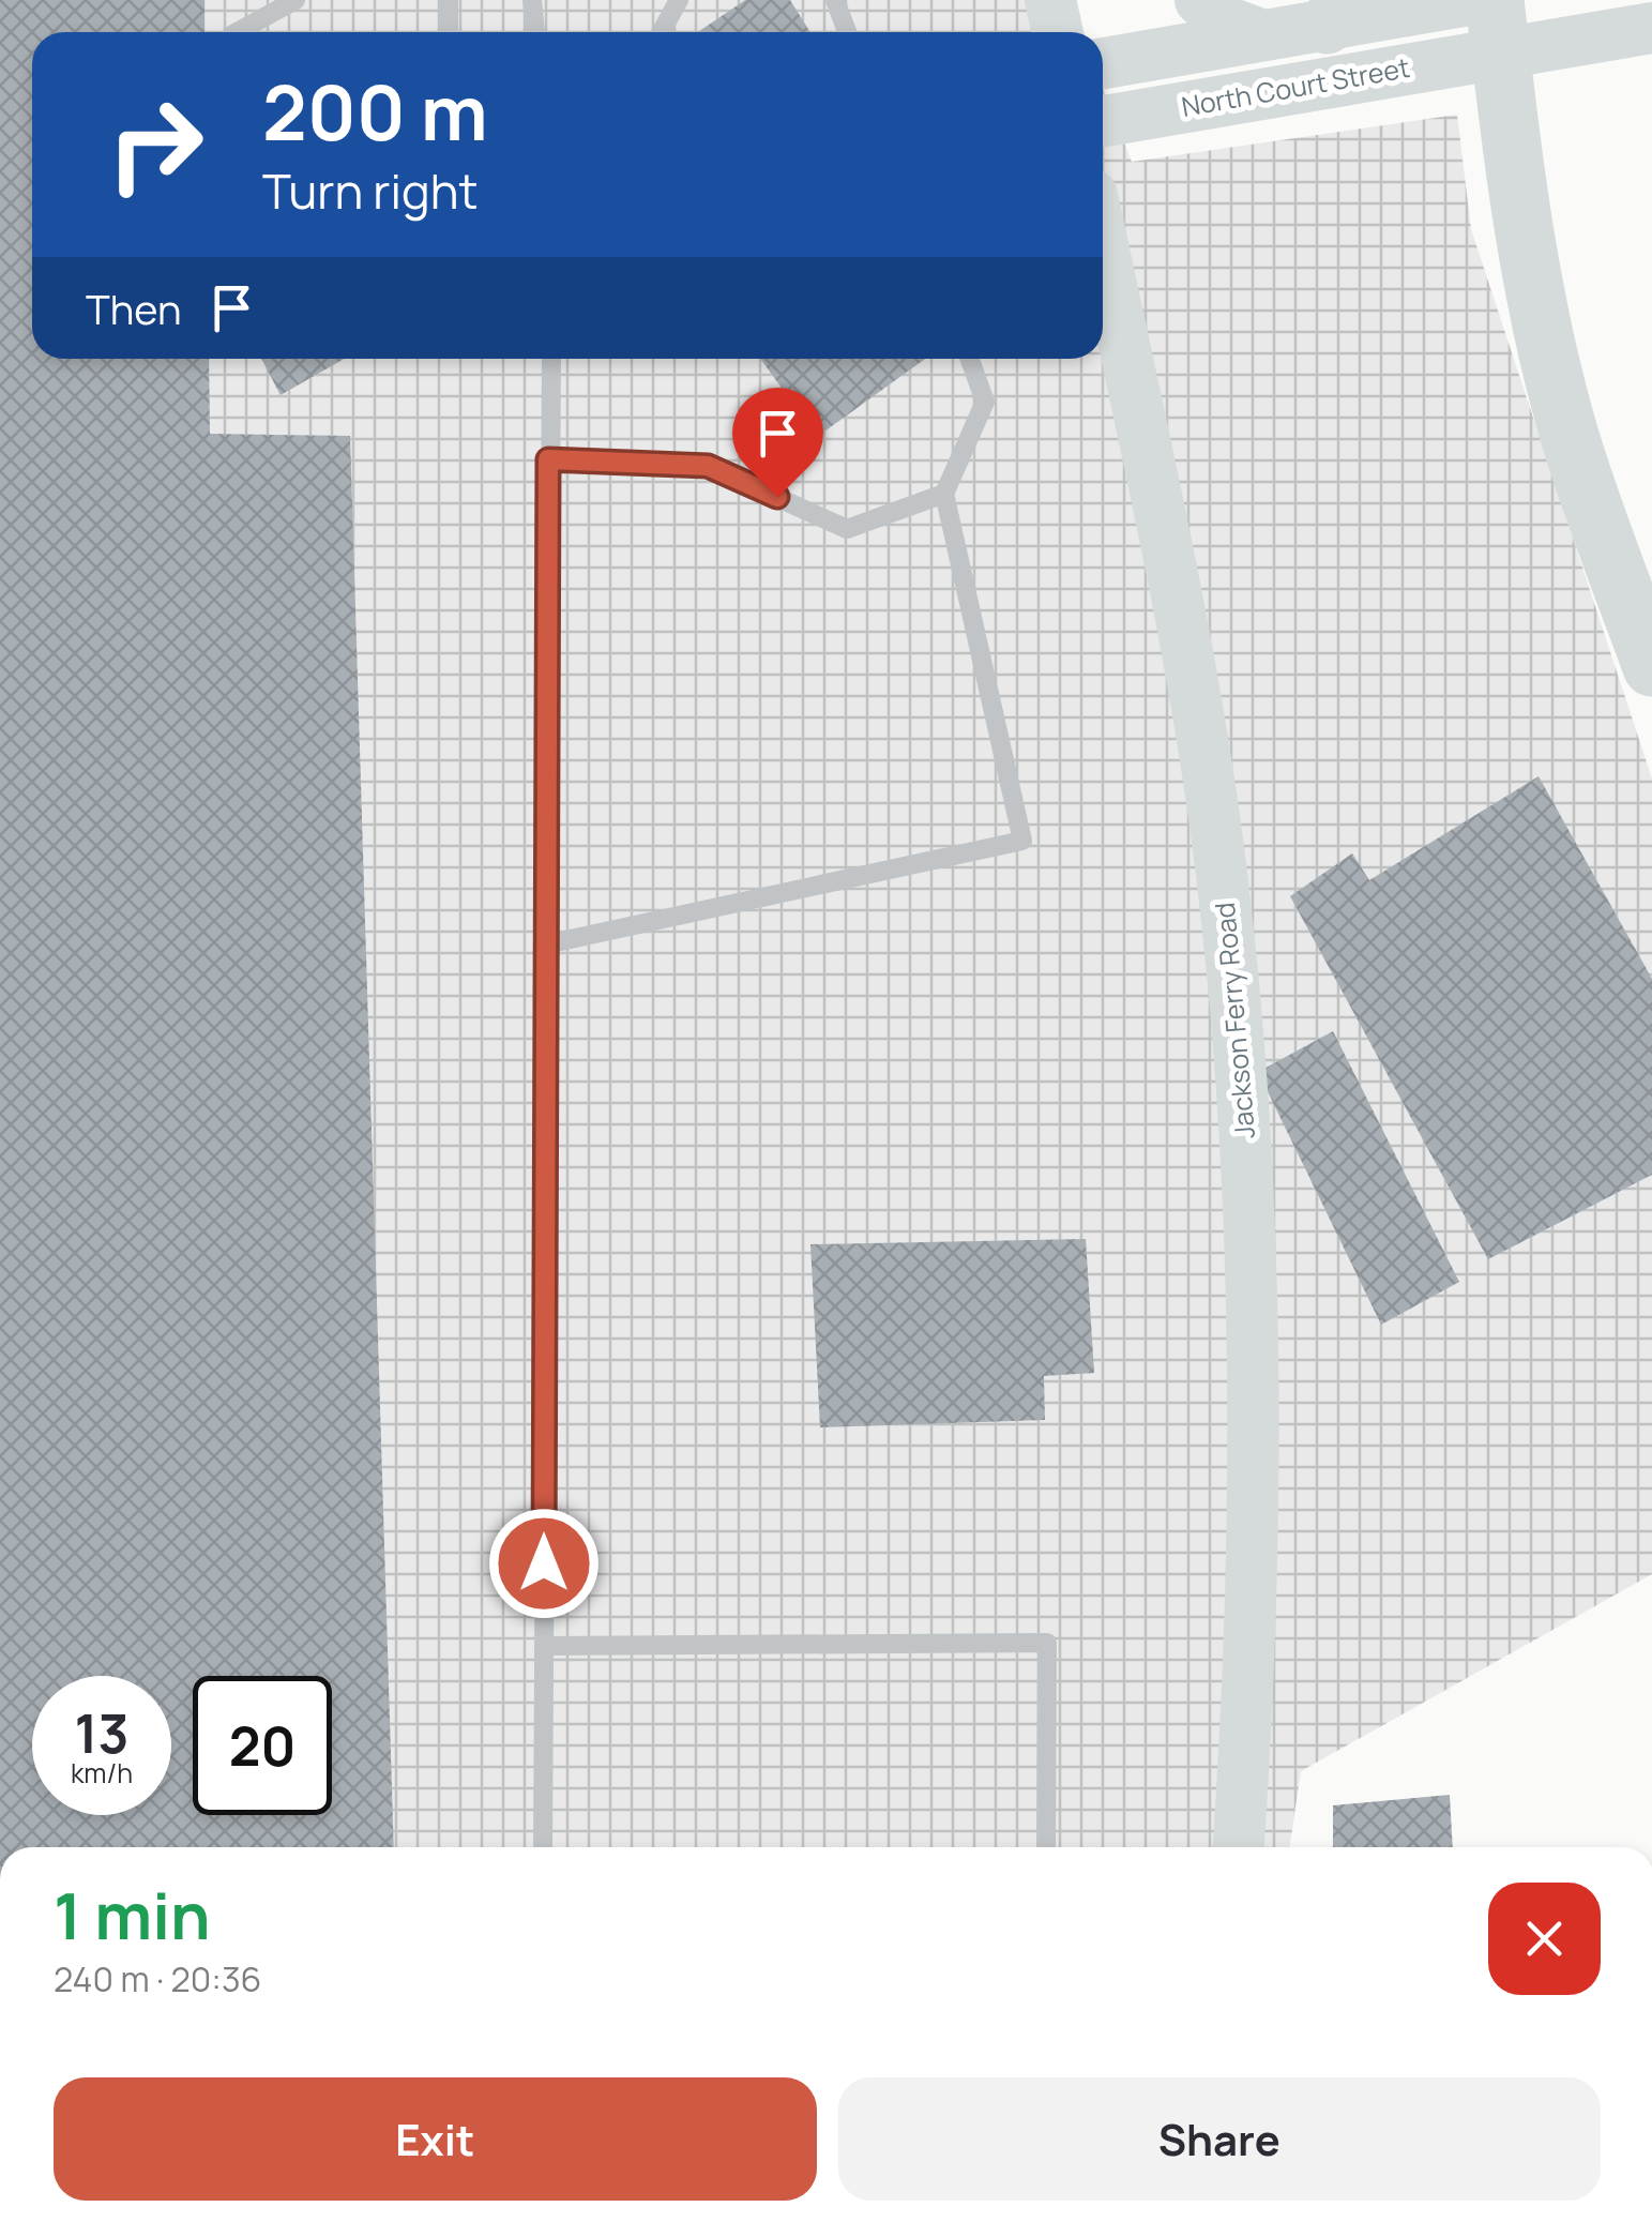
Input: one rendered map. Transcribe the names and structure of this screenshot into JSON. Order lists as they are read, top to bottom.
{
  "streets": {
    "main road": ["North Court Street", "Jackson Ferry Road"]
  },
  "page": {
    "turn": ["200 m", "Turn right"],
    "then": "Then",
    "speed": "13 km/h",
    "limit": "20",
    "heading": ["1 min", "240 m · 20:36"],
    "buttons": ["Exit", "Share"]
  }
}
